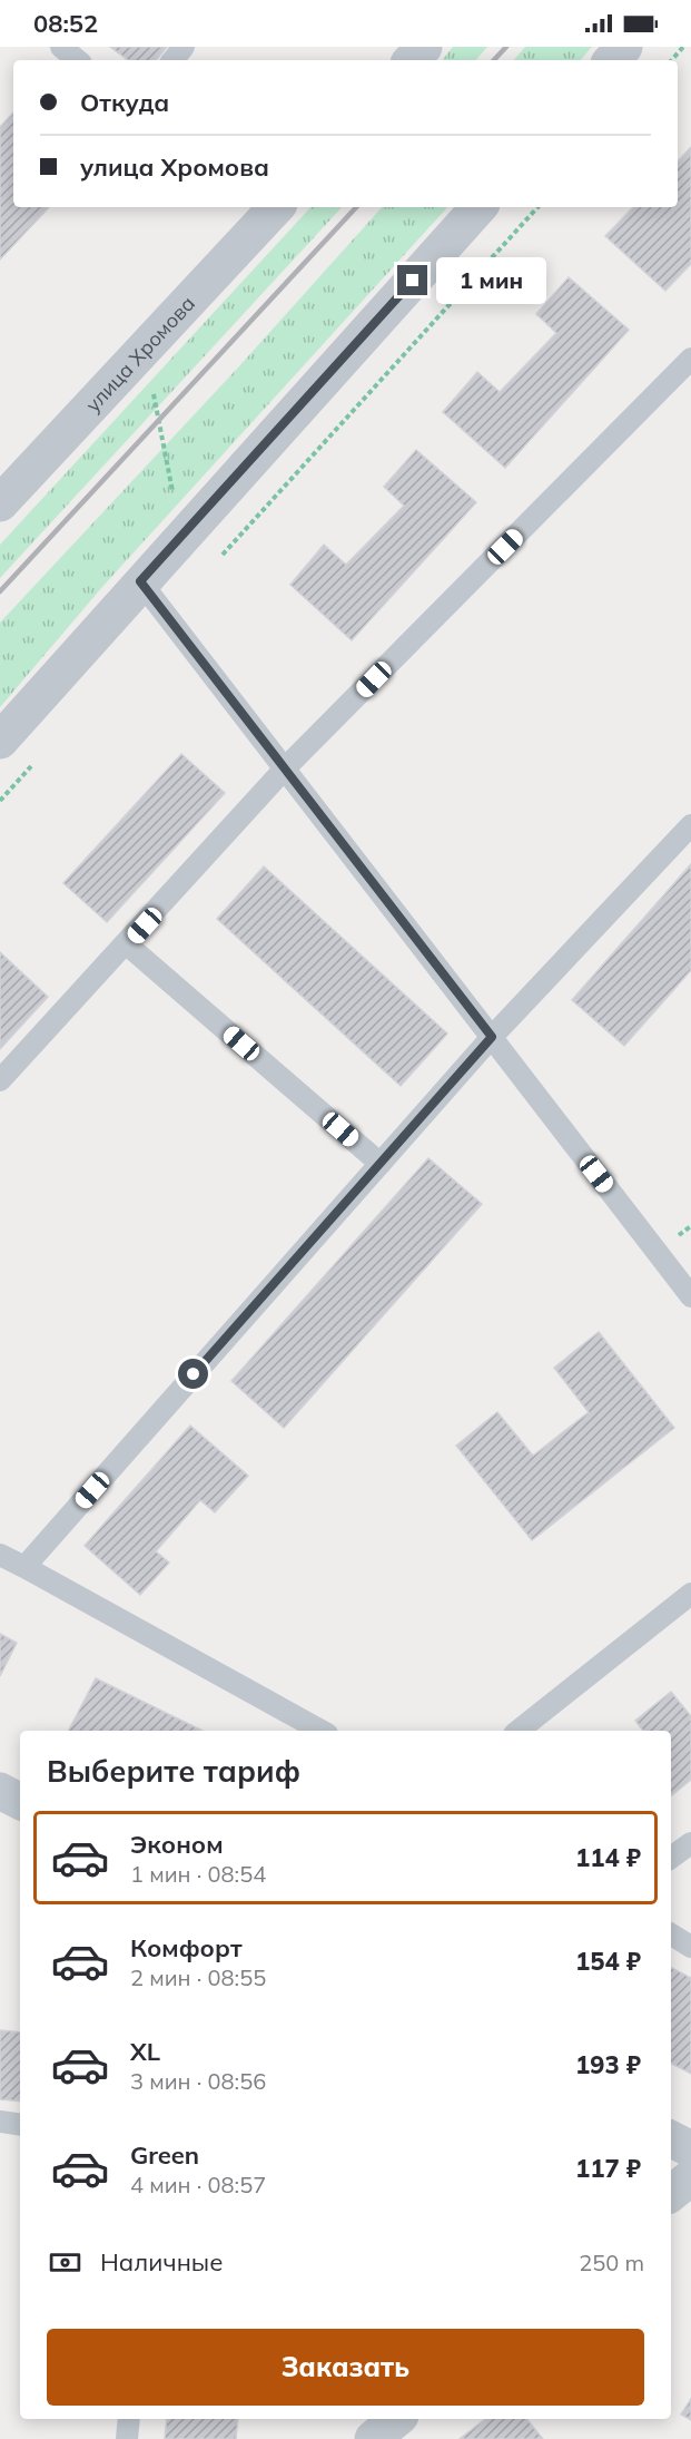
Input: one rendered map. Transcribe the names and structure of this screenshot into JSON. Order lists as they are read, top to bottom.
{
  "streets": {
    "street": ["улица Хромова"]
  },
  "page": {
    "status": "08:52",
    "banner": ["Откуда", "улица Хромова"],
    "bubble": "1 мин",
    "heading": "Выберите тариф",
    "list": [
      {
        "name": "Эконом",
        "note": "1 мин · 08:54",
        "value": "114 ₽"
      },
      {
        "name": "Комфорт",
        "note": "2 мин · 08:55",
        "value": "154 ₽"
      },
      {
        "name": "XL",
        "note": "3 мин · 08:56",
        "value": "193 ₽"
      },
      {
        "name": "Green",
        "note": "4 мин · 08:57",
        "value": "117 ₽"
      }
    ],
    "pay": ["Наличные", "250 m"],
    "buttons": "Заказать"
  }
}
